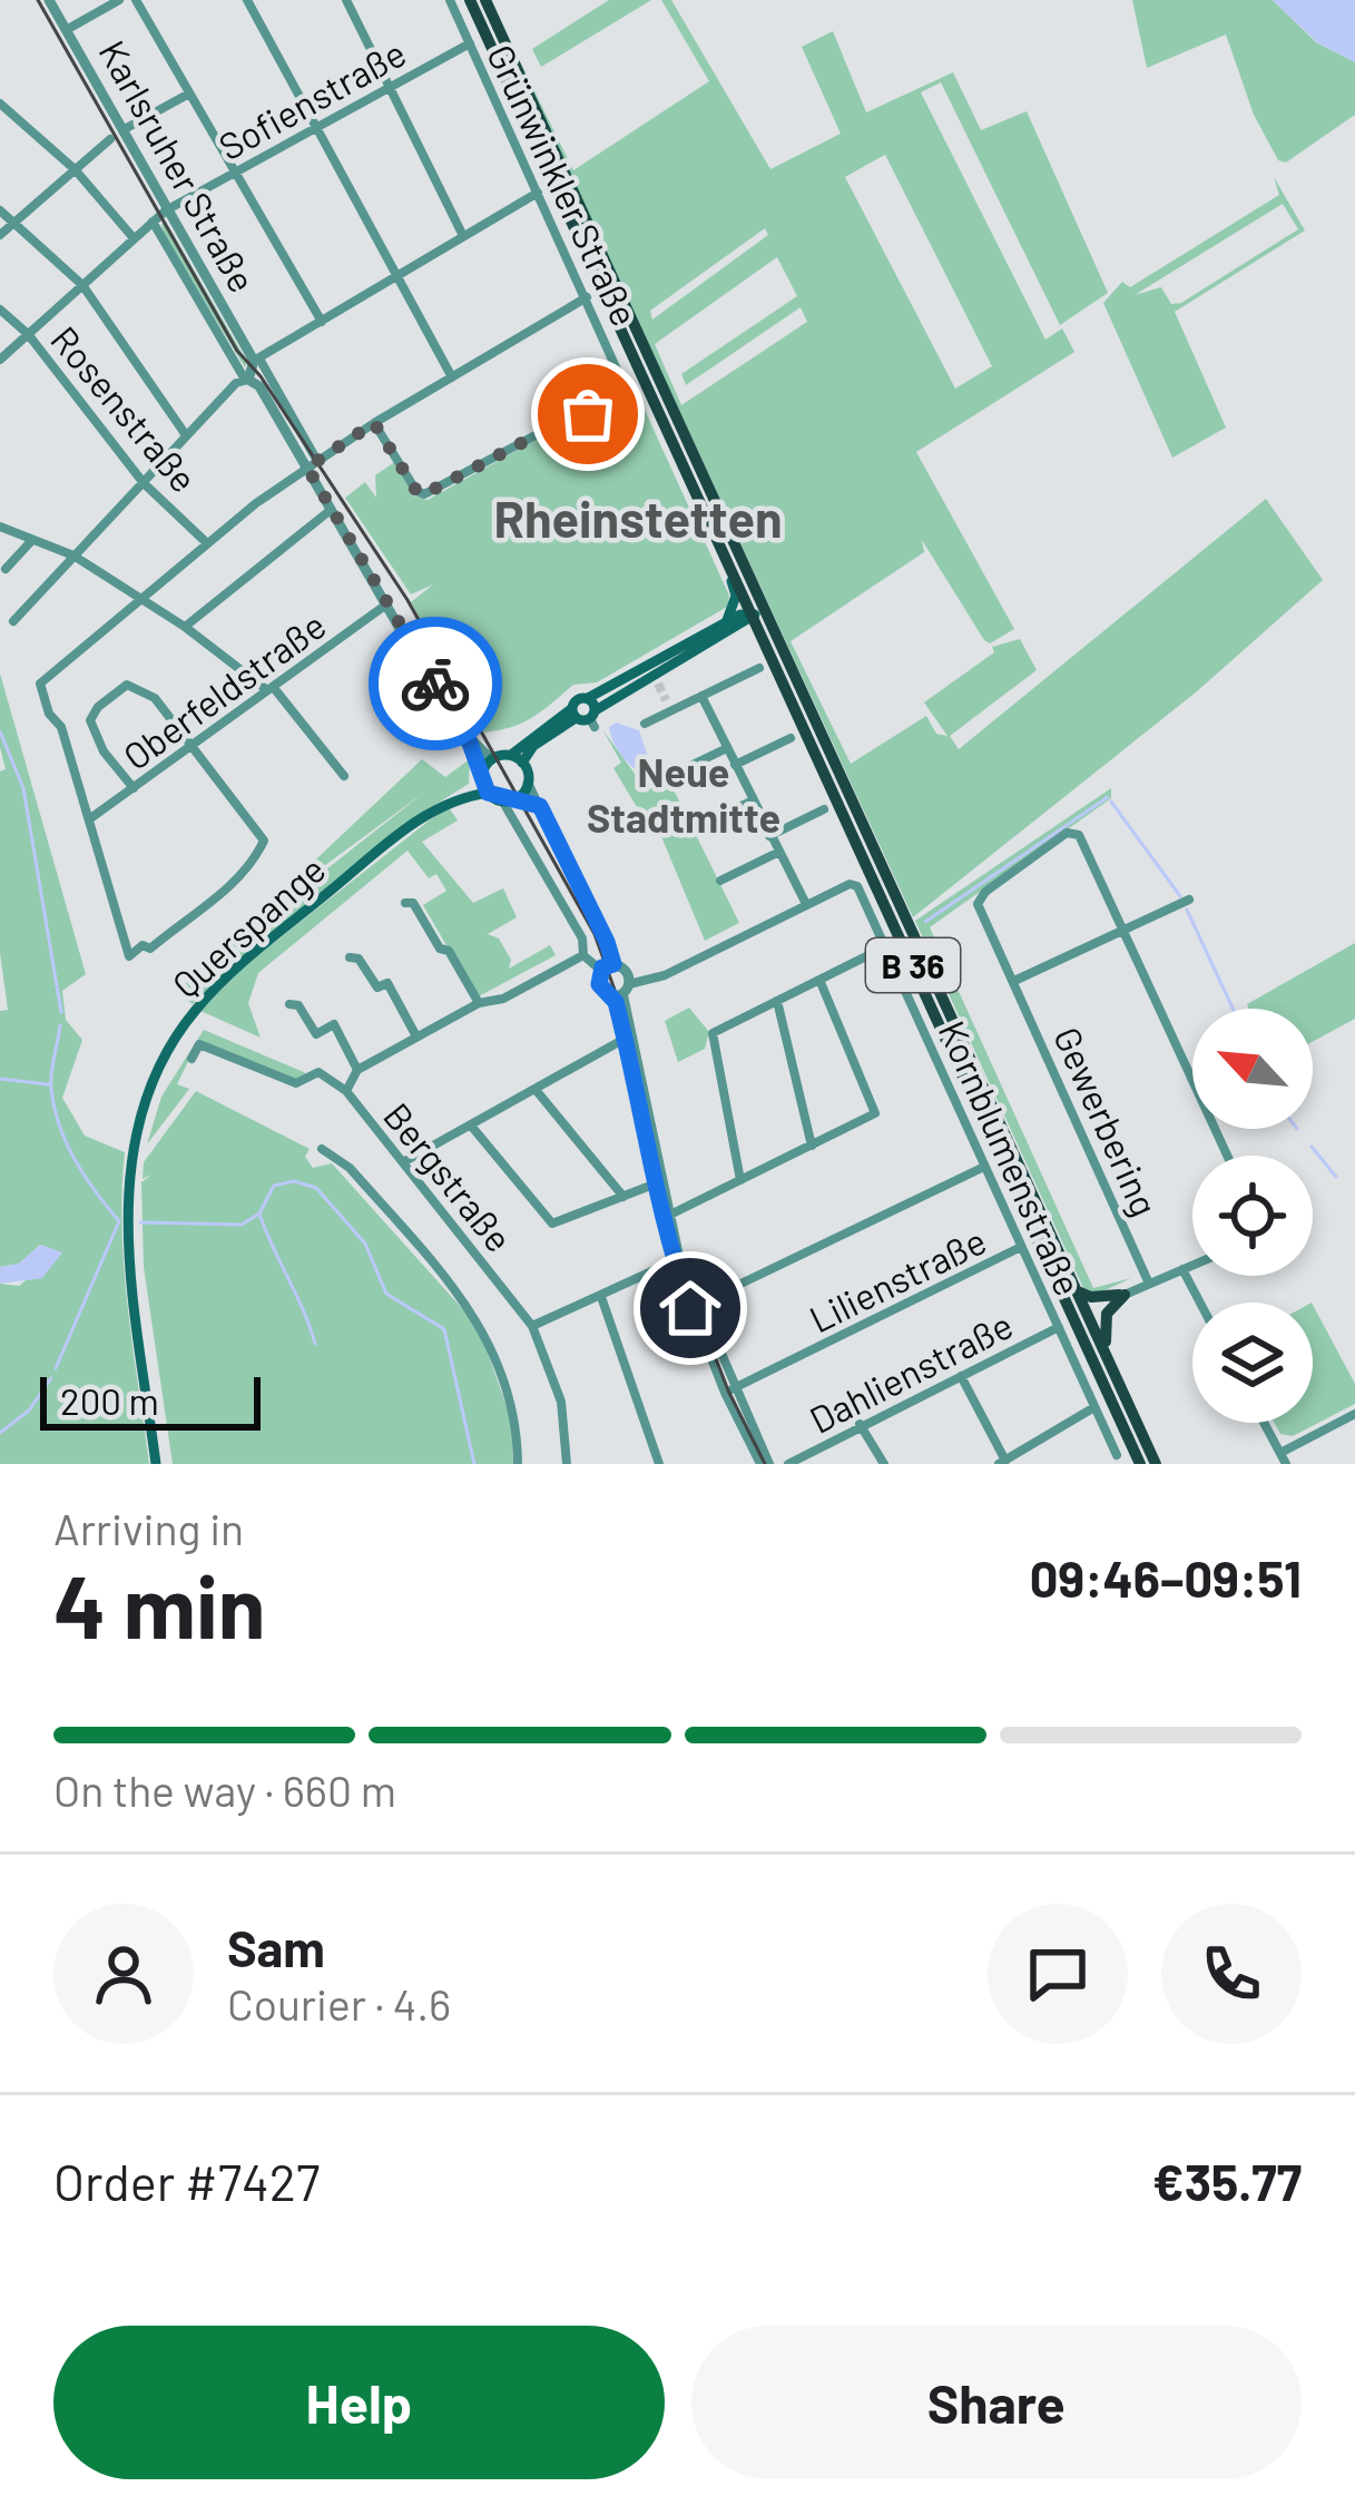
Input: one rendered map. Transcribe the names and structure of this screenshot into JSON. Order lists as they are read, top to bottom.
{
  "streets": {
    "main road": ["Querspange", "B 36"],
    "street": [
      "Sofienstraße",
      "Karlsruher Straße",
      "Grünwinkler Straße",
      "Rosenstraße",
      "Oberfeldstraße",
      "Gewerbering",
      "Kornblumenstraße",
      "Bergstraße",
      "Lilienstraße",
      "Dahlienstraße"
    ]
  },
  "crossings": [
    ["Sofienstraße", "Karlsruher Straße"],
    ["Sofienstraße", "Grünwinkler Straße"],
    ["Sofienstraße", "Rosenstraße"],
    ["Kornblumenstraße", "Lilienstraße"],
    ["Kornblumenstraße", "Dahlienstraße"]
  ],
  "districts": ["Rheinstetten", "Neue Stadtmitte"],
  "scale_bar": "200 m",
  "north": "top left",
  "page": {
    "scale": "200 m",
    "heading": ["4 min", "Arriving in", "09:46–09:51"],
    "panel": [
      "Sam",
      "Courier · 4.6",
      "Order #7427",
      "€35.77"
    ],
    "bar": "On the way · 660 m",
    "buttons": ["Help", "Share"]
  }
}
